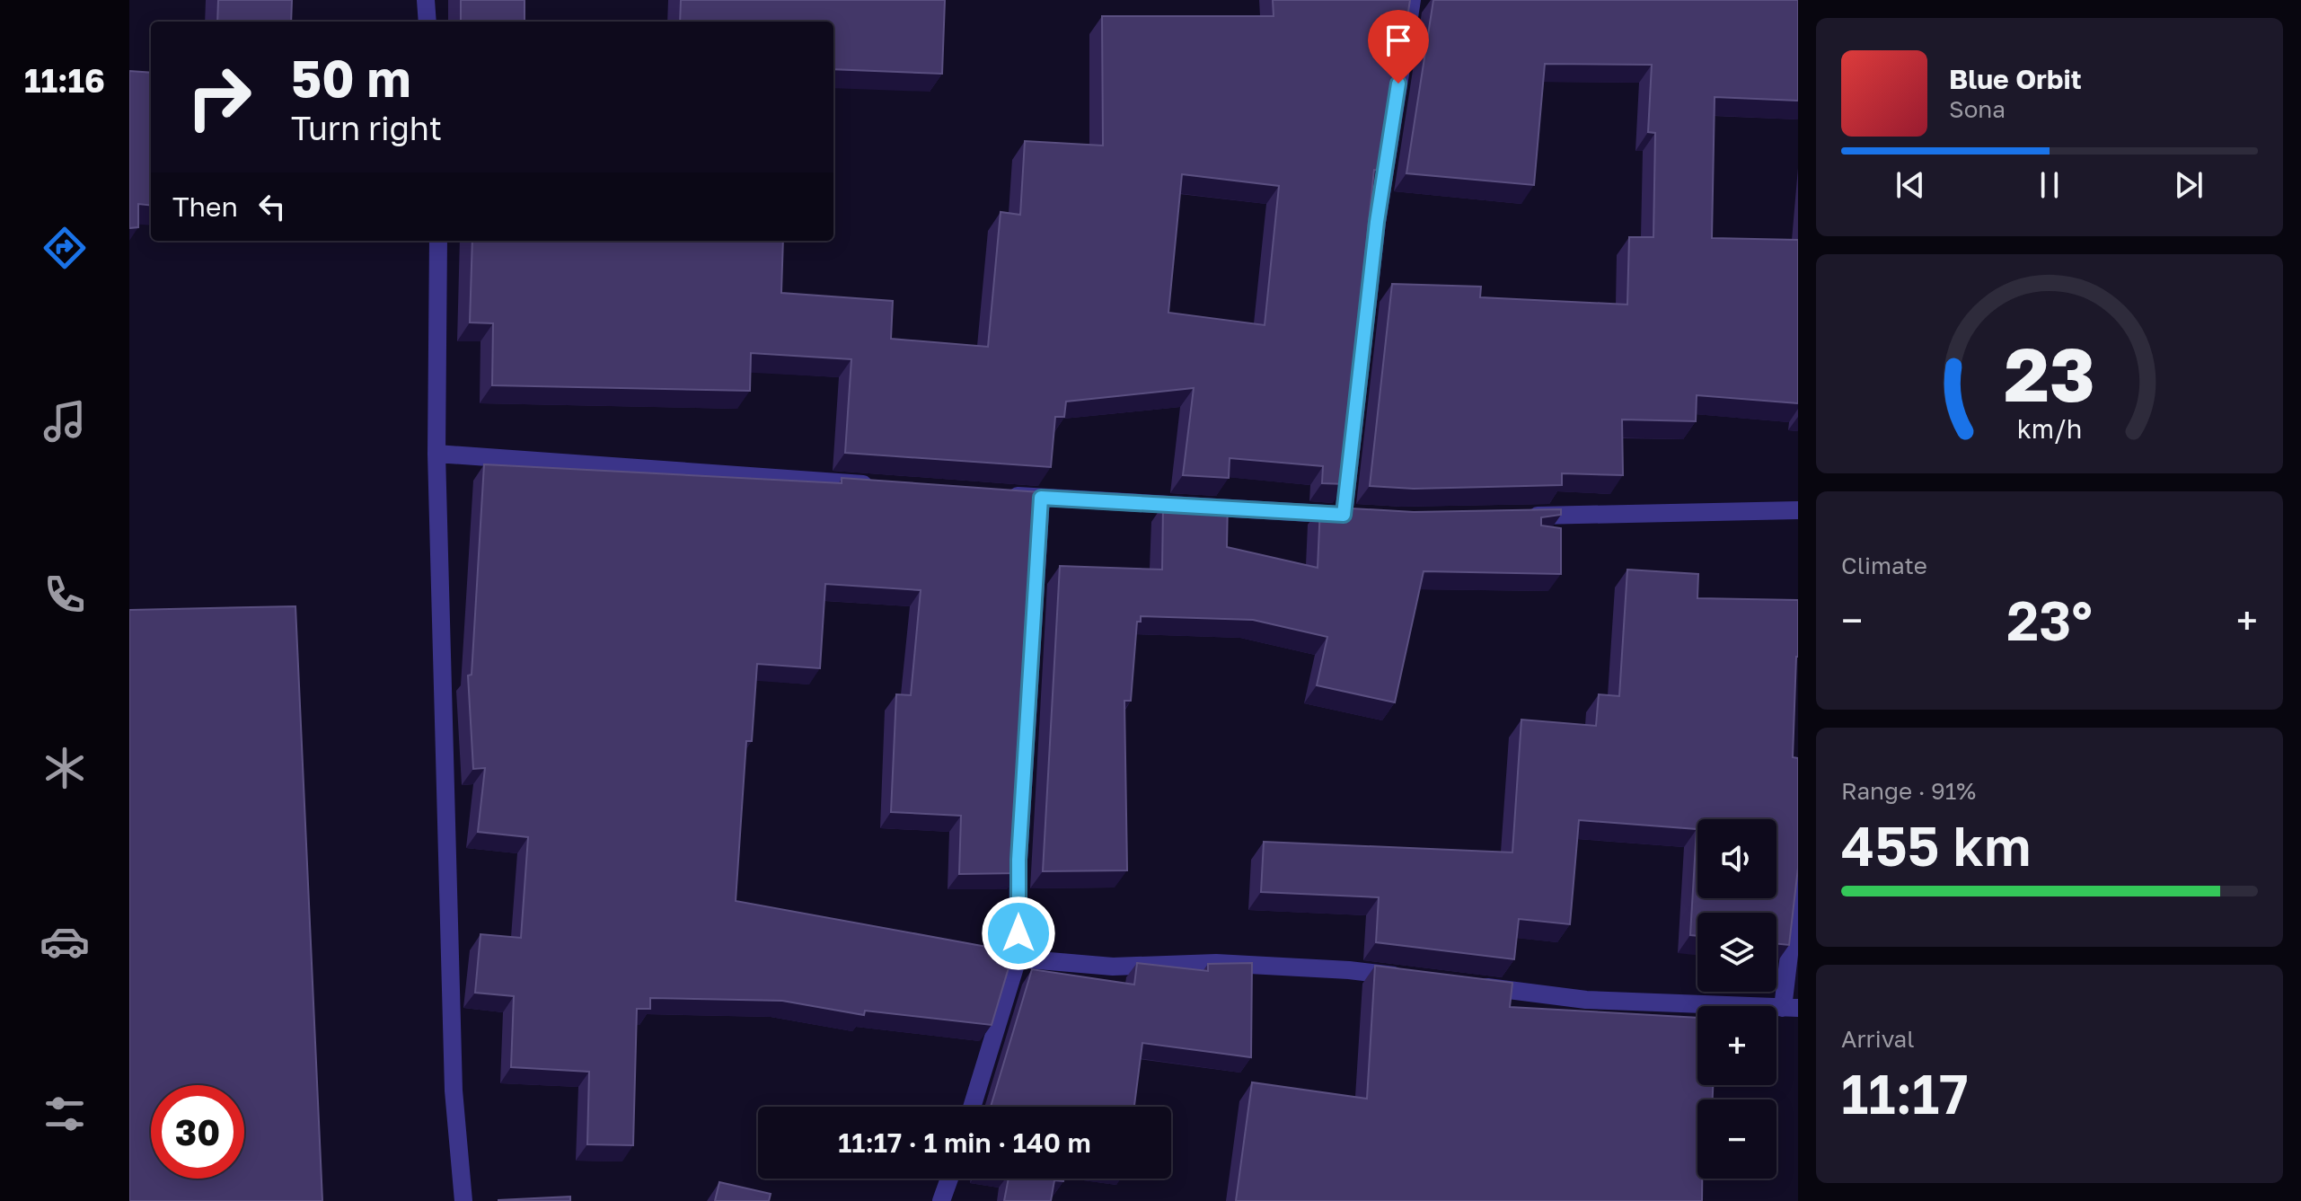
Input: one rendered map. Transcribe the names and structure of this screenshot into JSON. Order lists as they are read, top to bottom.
{
  "page": {
    "tabs": "11:16",
    "turn": ["50 m", "Turn right"],
    "song": ["Blue Orbit", "Sona"],
    "then": "Then",
    "tile": [
      "Climate",
      ["Range · 91%", "455 km"],
      ["Arrival", "11:17"]
    ],
    "heat": ["−", "23°", "+"],
    "map_buttons": ["+", "−"],
    "limit": "30",
    "trip": "11:17 · 1 min · 140 m",
    "gauge": ["23", "km/h"]
  }
}
